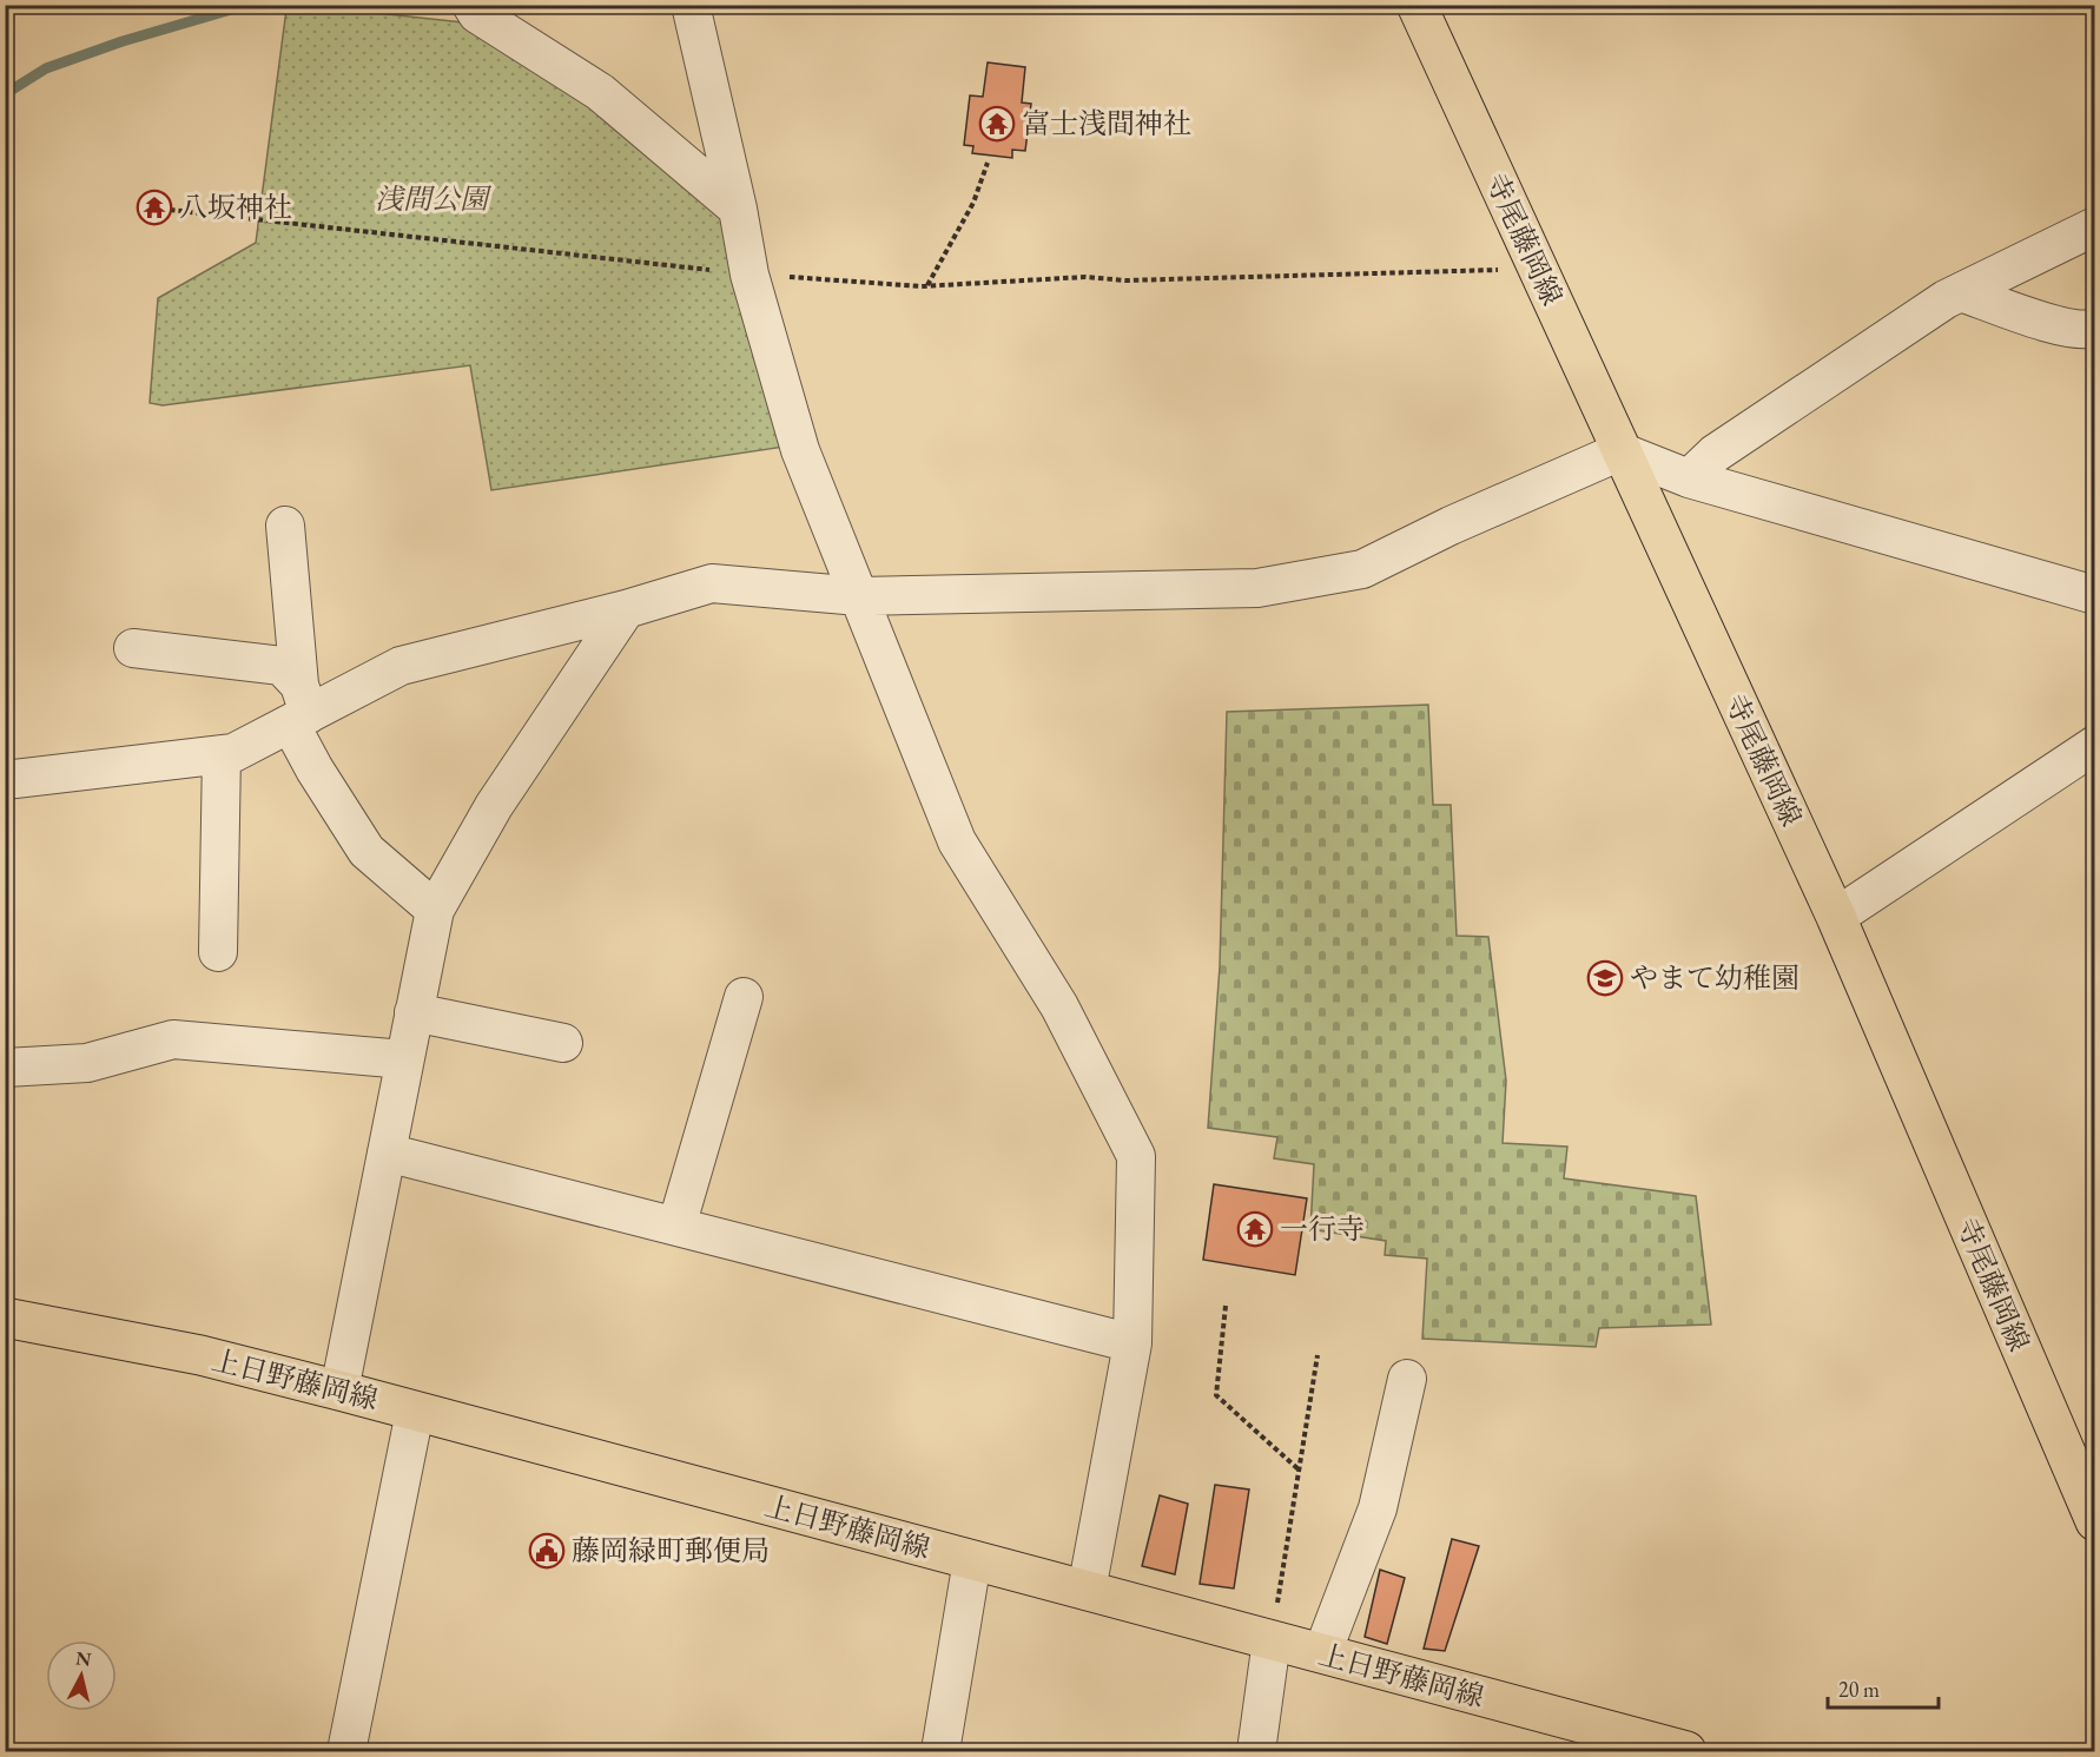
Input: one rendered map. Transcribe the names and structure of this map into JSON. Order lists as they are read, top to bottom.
{
  "streets": {
    "main road": ["寺尾藤岡線", "上日野藤岡線"]
  },
  "parks": ["浅間公園"],
  "places": {
    "temple": ["富士浅間神社", "八坂神社", "一行寺"],
    "school or university": ["やまて幼稚園"],
    "public building": ["藤岡緑町郵便局"]
  },
  "scale_bar": "20 m",
  "north": "top"
}
